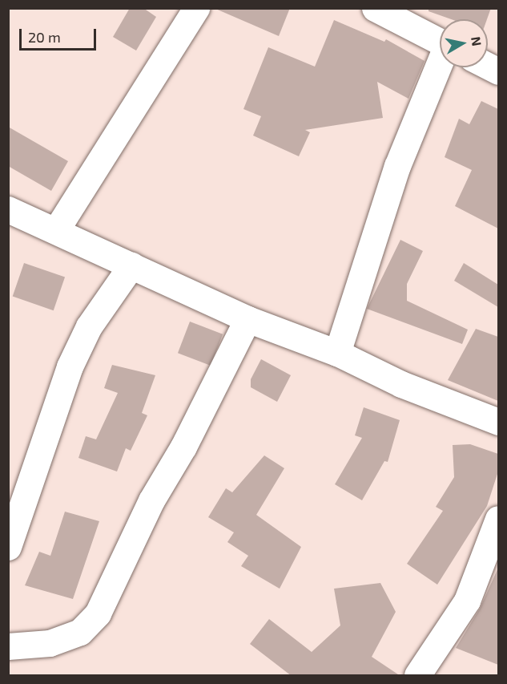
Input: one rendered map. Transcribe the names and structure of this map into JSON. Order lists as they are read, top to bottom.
{
  "scale_bar": "20 m",
  "north": "right"
}
